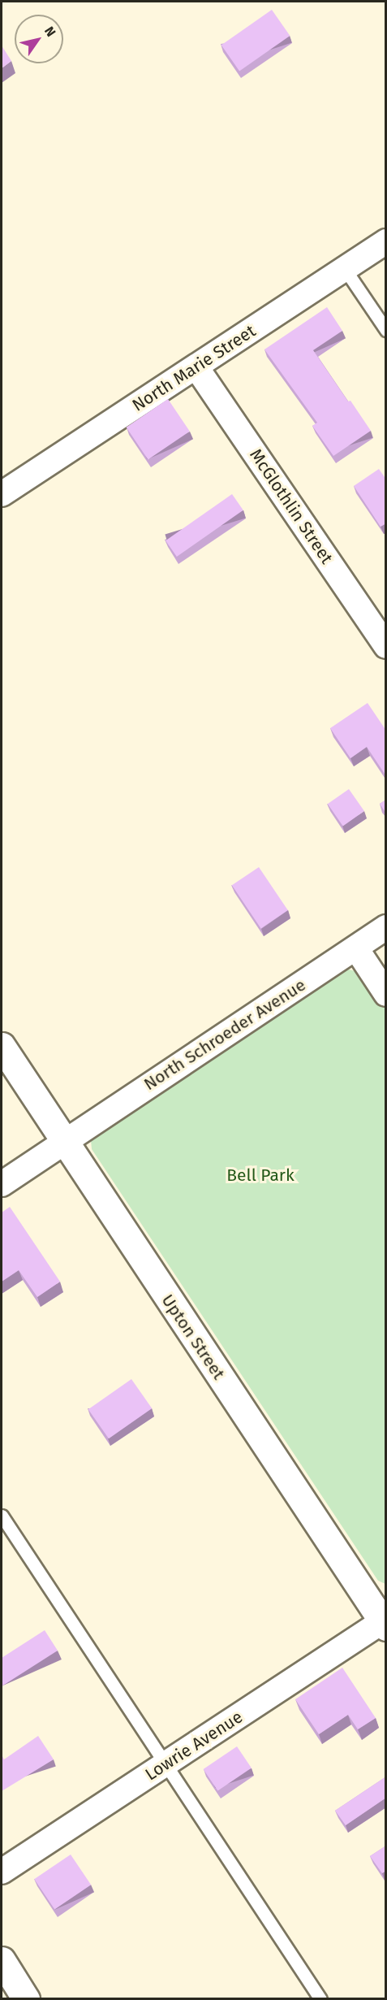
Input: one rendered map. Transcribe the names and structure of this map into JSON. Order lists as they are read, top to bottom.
{
  "streets": {
    "street": [
      "North Marie Street",
      "McGlothlin Street",
      "North Schroeder Avenue",
      "Upton Street",
      "Lowrie Avenue"
    ]
  },
  "crossings": [
    ["North Marie Street", "McGlothlin Street"],
    ["North Schroeder Avenue", "Upton Street"],
    ["Upton Street", "Lowrie Avenue"]
  ],
  "parks": ["Bell Park"],
  "north": "top right"
}
